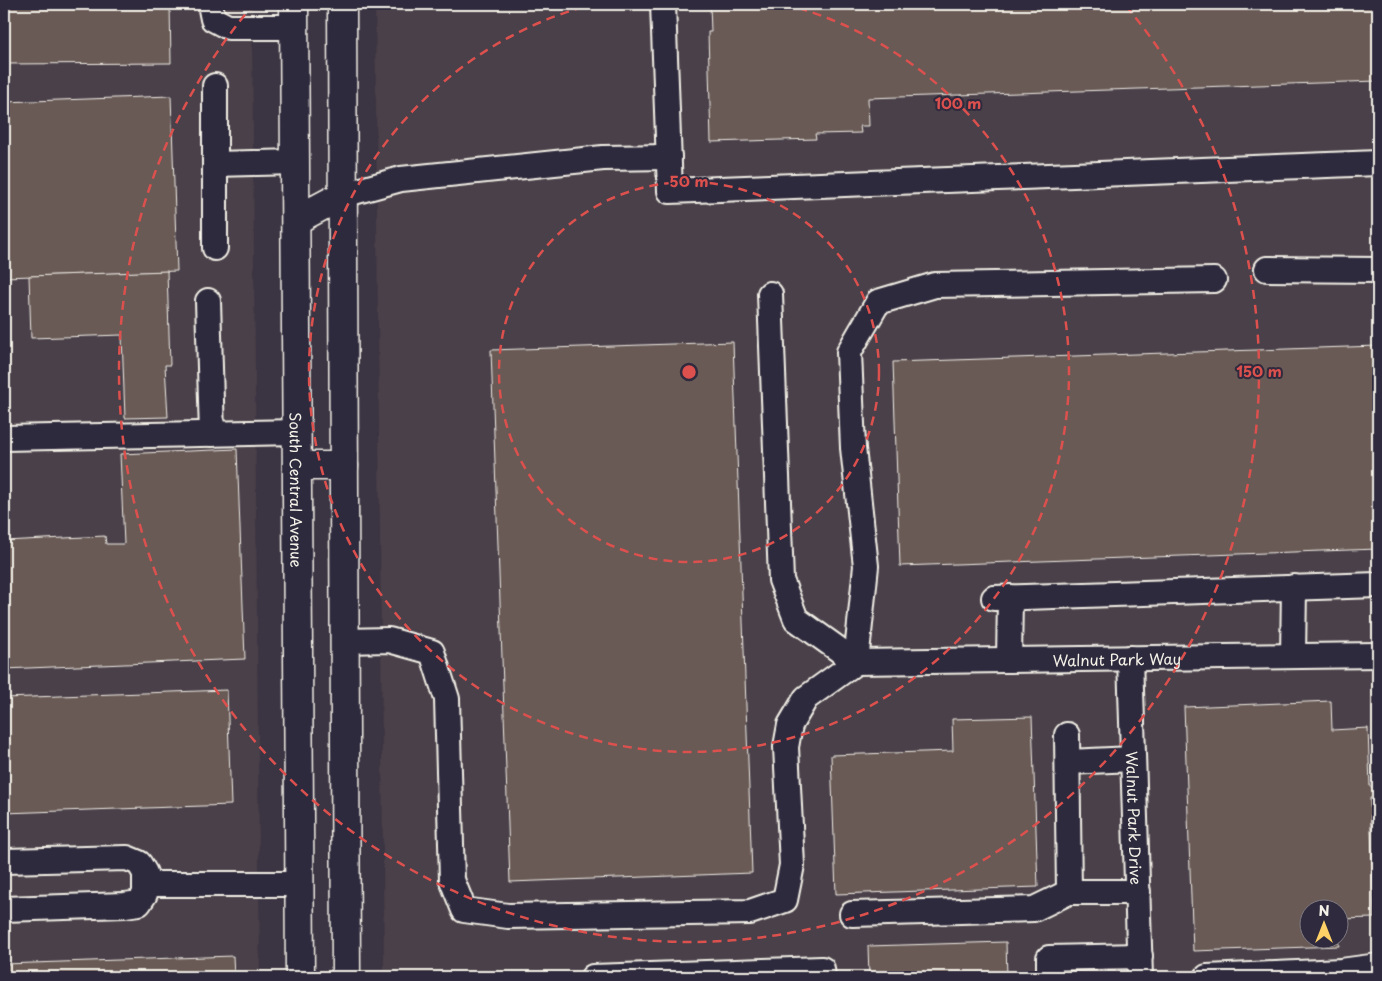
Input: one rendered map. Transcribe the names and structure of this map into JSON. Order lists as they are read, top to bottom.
{
  "streets": {
    "main road": ["South Central Avenue"],
    "street": ["Walnut Park Way", "Walnut Park Drive"]
  },
  "crossings": [
    ["Walnut Park Way", "Walnut Park Drive"]
  ],
  "north": "top",
  "rings": ["100 m", "50 m", "150 m"]
}
